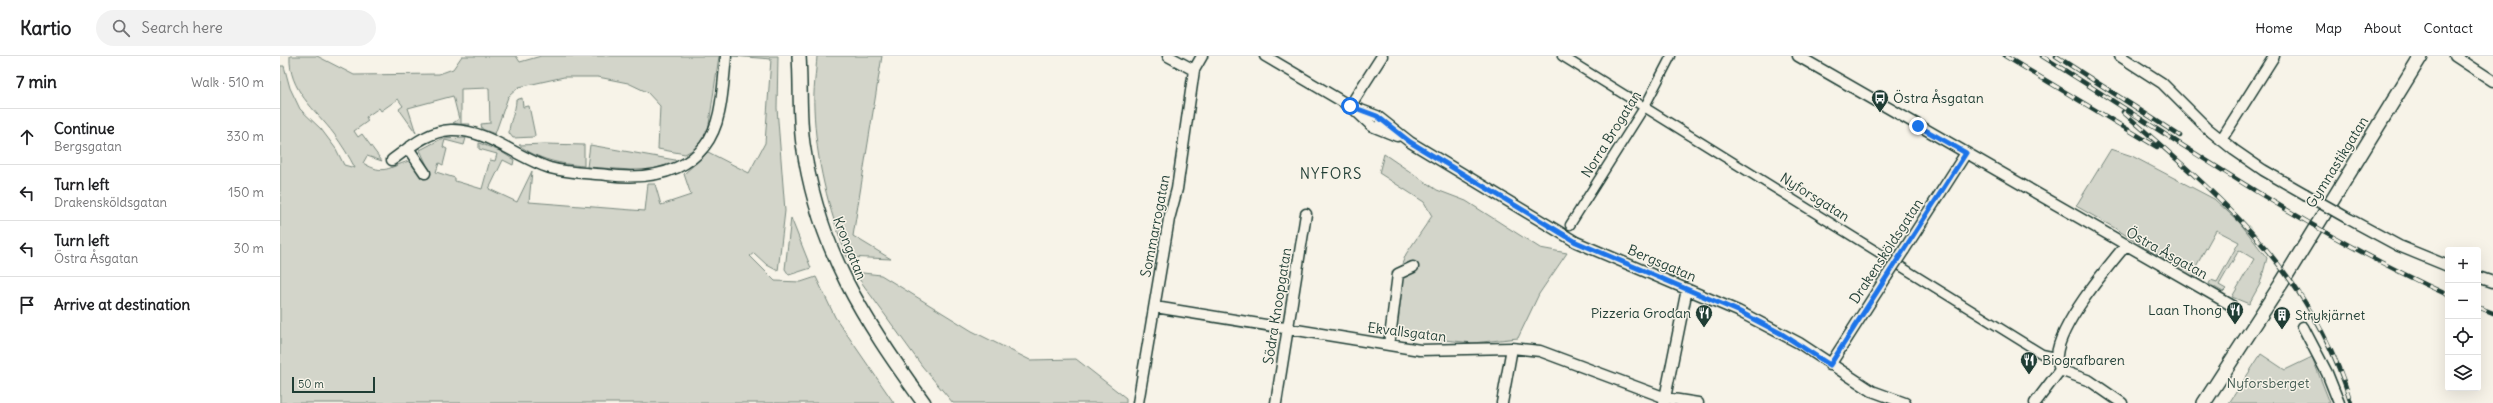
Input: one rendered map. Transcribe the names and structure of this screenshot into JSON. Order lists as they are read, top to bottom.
{
  "streets": {
    "street": [
      "Norra Brogatan",
      "Gymnastikgatan",
      "Nyforsgatan",
      "Sommarrogatan",
      "Krongatan",
      "Drakensköldsgatan",
      "Östra Åsgatan",
      "Bergsgatan",
      "Södra Knoopgatan",
      "Ekvallsgatan"
    ]
  },
  "crossings": [
    ["Norra Brogatan", "Nyforsgatan"],
    ["Sommarrogatan", "Ekvallsgatan"],
    ["Drakensköldsgatan", "Östra Åsgatan"],
    ["Drakensköldsgatan", "Bergsgatan"],
    ["Södra Knoopgatan", "Ekvallsgatan"]
  ],
  "districts": ["NYFORS"],
  "parks": ["Nyforsberget"],
  "places": {
    "bus stop": ["Östra Åsgatan"],
    "restaurant": ["Laan Thong", "Pizzeria Grodan", "Biografbaren"],
    "building": ["Strykjärnet"]
  },
  "scale_bar": "50 m",
  "page": {
    "header": "Kartio",
    "search": "Search here",
    "nav": [
      "Home",
      "Map",
      "About",
      "Contact"
    ],
    "heading": ["7 min", "Walk · 510 m"],
    "list": [
      ["Continue", "Bergsgatan", "330 m"],
      ["Turn left", "Drakensköldsgatan", "150 m"],
      ["Turn left", "Östra Åsgatan", "30 m"],
      "Arrive at destination"
    ],
    "map_buttons": ["+", "−"],
    "scale": "50 m"
  }
}
